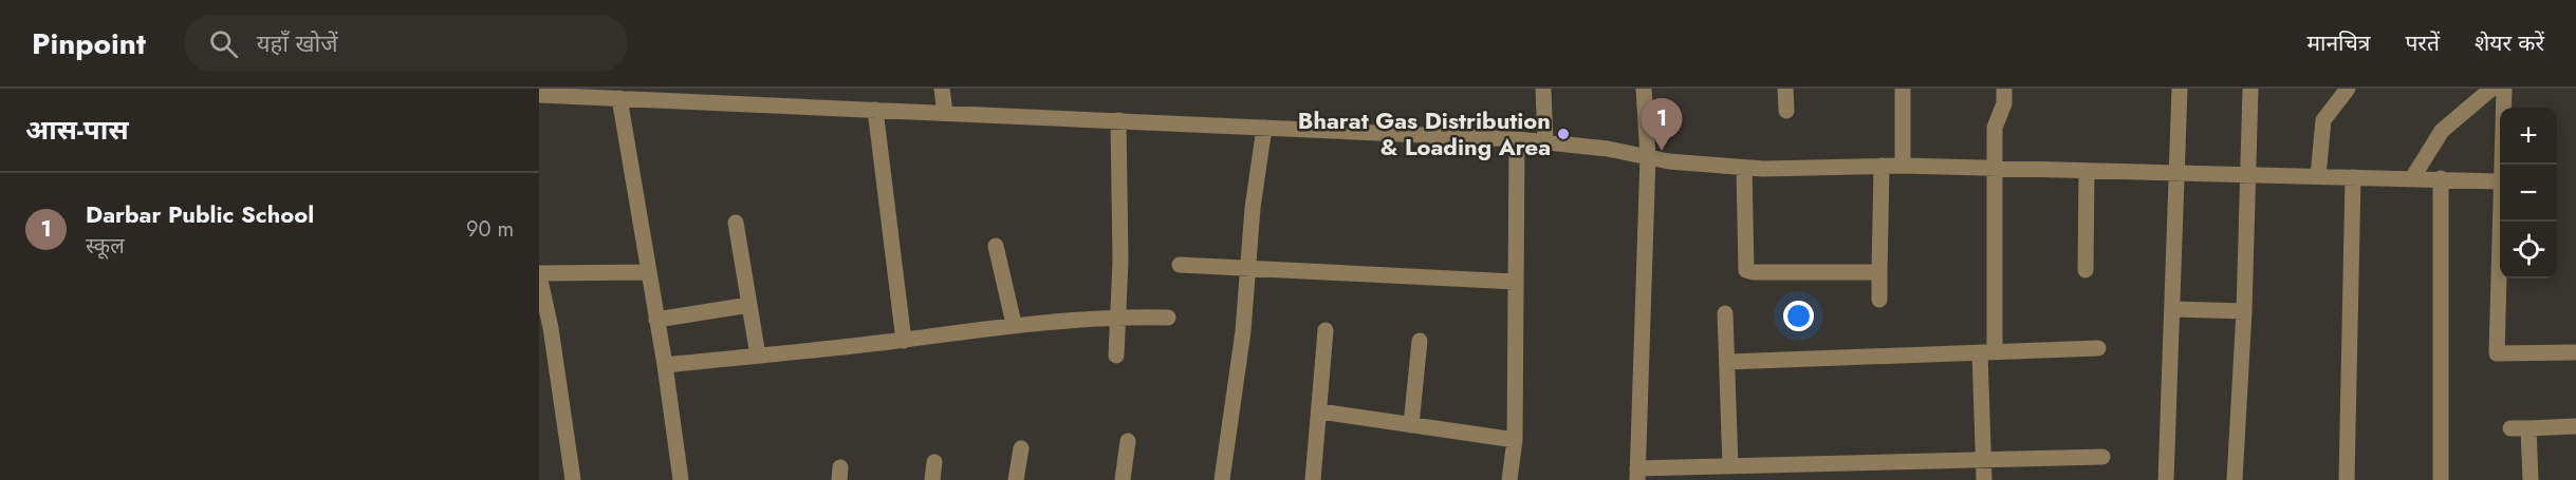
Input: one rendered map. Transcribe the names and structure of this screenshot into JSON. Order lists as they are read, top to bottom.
{
  "places": ["Bharat Gas Distribution & Loading Area"],
  "page": {
    "header": "Pinpoint",
    "search": "यहाँ खोजें",
    "nav": ["मानचित्र", "परतें", "शेयर करें"],
    "heading": "आस-पास",
    "pins": "1",
    "map_buttons": ["+", "−"],
    "list": [
      {
        "mark": "1",
        "name": "Darbar Public School",
        "note": "स्कूल",
        "value": "90 m"
      }
    ]
  }
}
